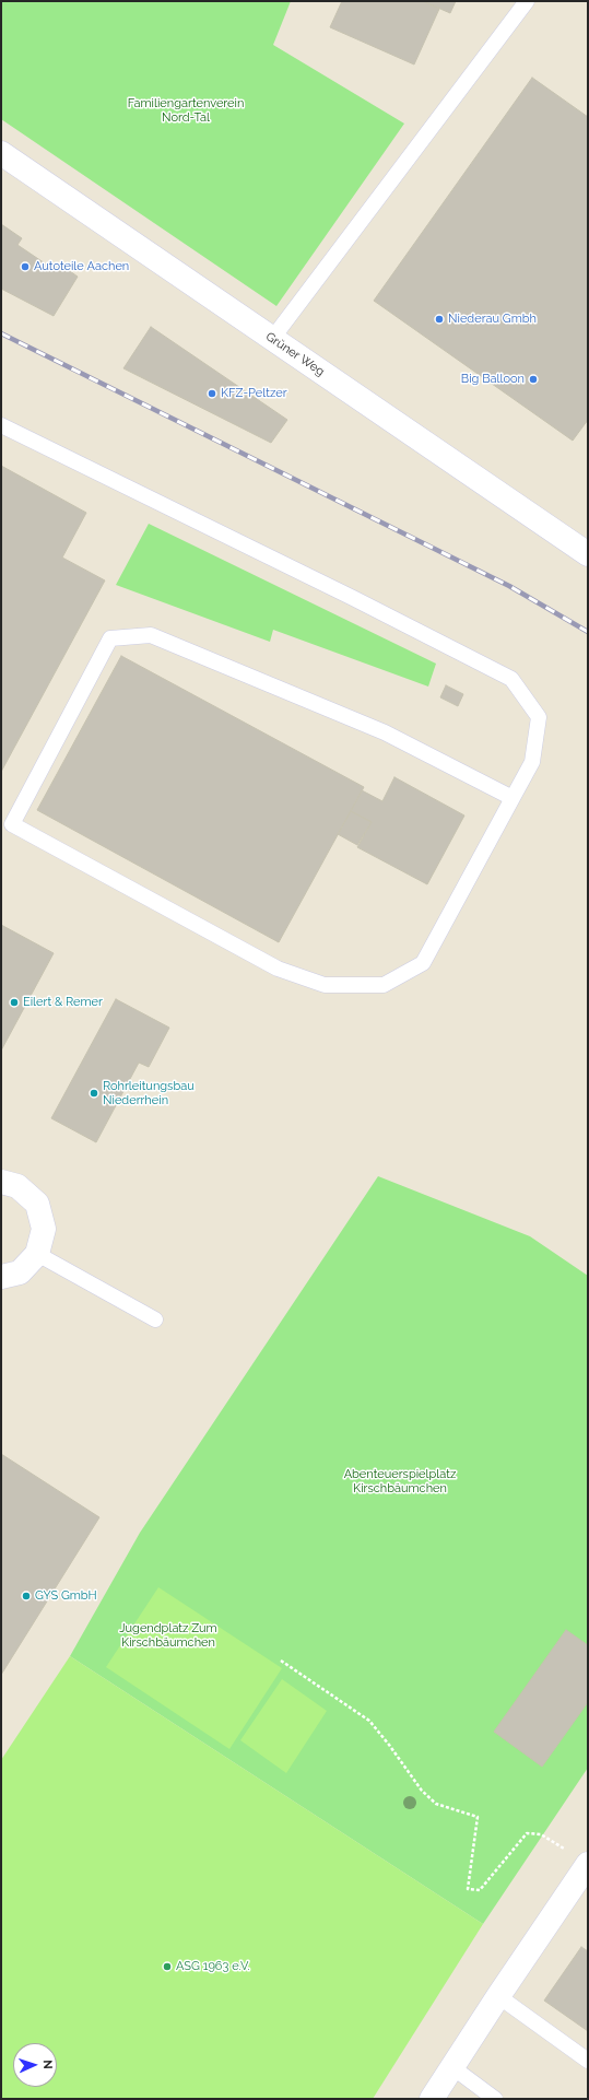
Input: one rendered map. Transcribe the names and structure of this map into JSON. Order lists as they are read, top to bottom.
{
  "streets": {
    "street": ["Grüner Weg"]
  },
  "parks": ["Familiengartenverein Nord-Tal", "Abenteuerspielplatz Kirschbäumchen", "Jugendplatz Zum Kirschbäumchen"],
  "places": [
    "Autoteile Aachen",
    "Niederau Gmbh",
    "Big Balloon",
    "KFZ-Peltzer",
    "Eilert & Remer",
    "Rohrleitungsbau Niederrhein",
    "GYS GmbH",
    "ASG 1963 e.V."
  ],
  "north": "right"
}
